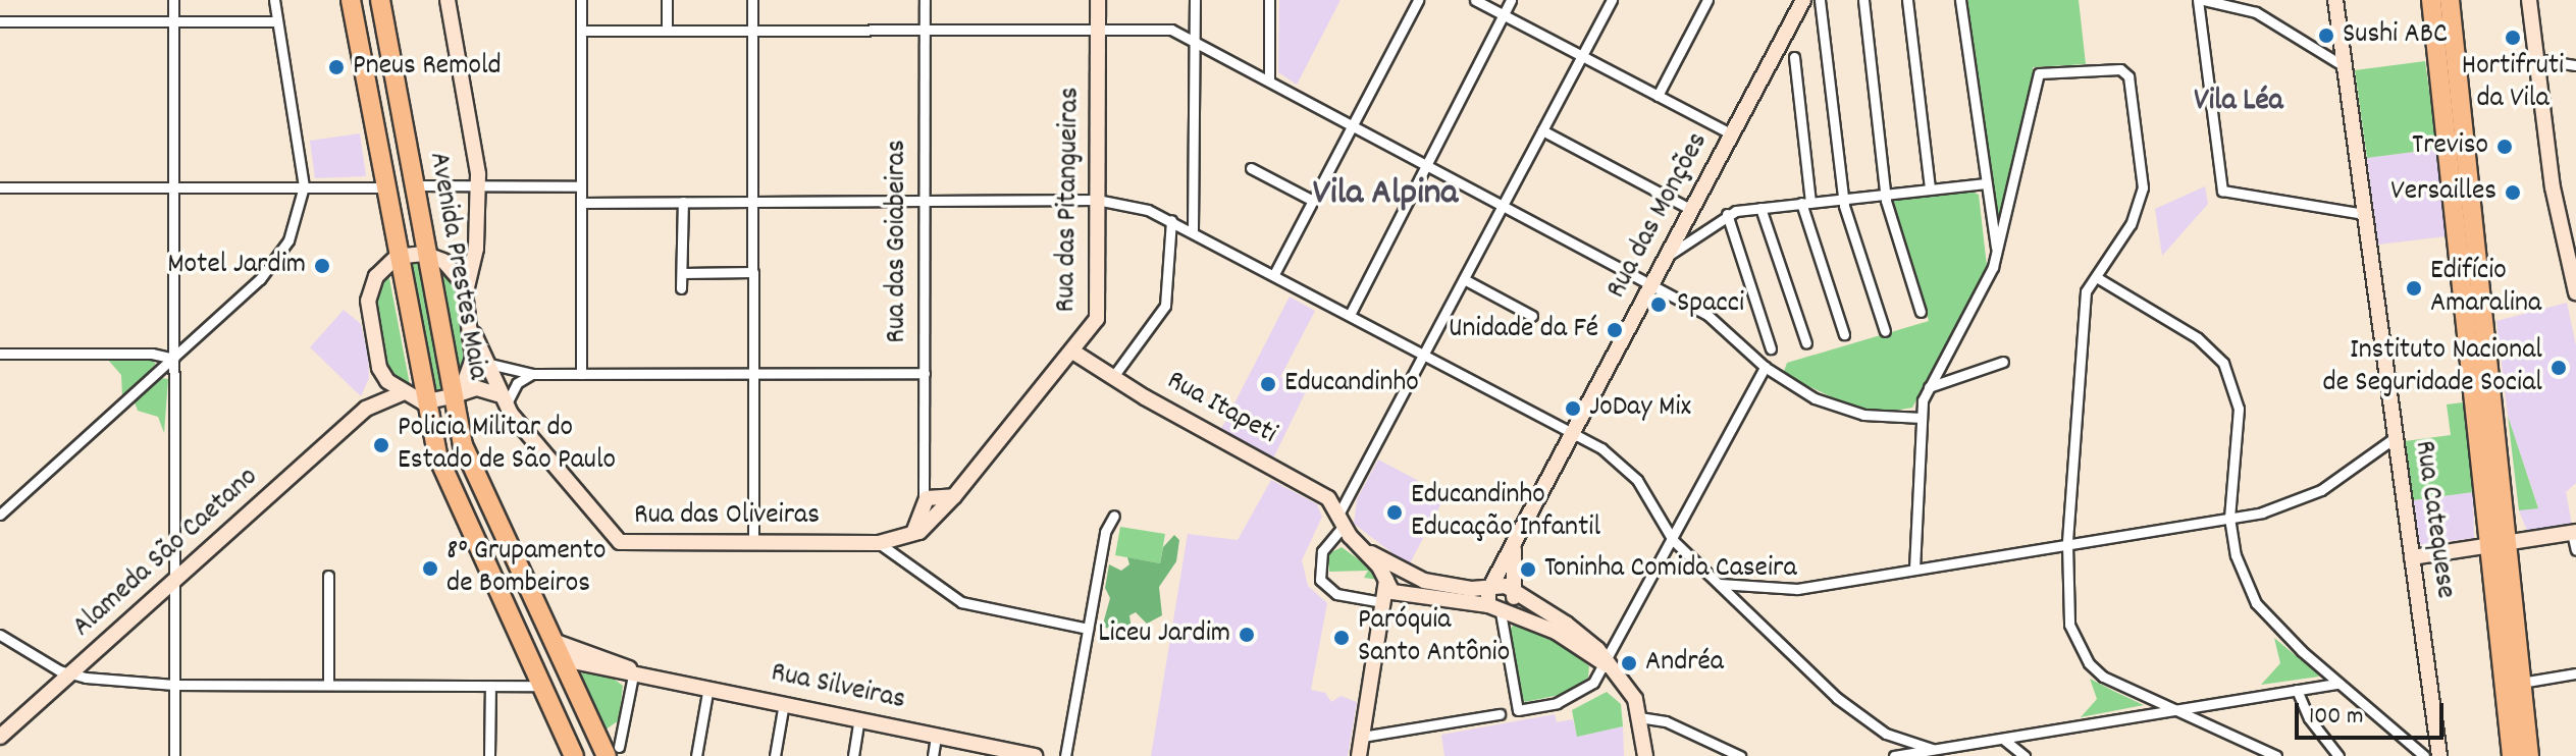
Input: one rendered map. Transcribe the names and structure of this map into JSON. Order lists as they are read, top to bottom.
{
  "streets": {
    "highway": ["Avenida Prestes Maia"],
    "street": [
      "Rua das Pitangueiras",
      "Rua das Monções",
      "Rua das Goiabeiras",
      "Rua Itapeti",
      "Rua das Oliveiras",
      "Rua Catequese",
      "Alameda São Caetano",
      "Rua Silveiras"
    ]
  },
  "crossings": [
    ["Rua das Pitangueiras", "Rua das Goiabeiras"],
    ["Rua das Pitangueiras", "Rua Itapeti"],
    ["Rua das Pitangueiras", "Rua das Oliveiras"],
    ["Avenida Prestes Maia", "Rua Silveiras"]
  ],
  "districts": ["Vila Léa", "Vila Alpina"],
  "places": [
    "Sushi ABC",
    "Hortifruti da Vila",
    "Pneus Remold",
    "Treviso",
    "Versailles",
    "Motel Jardim",
    "Edifício Amaralina",
    "Spacci",
    "Unidade da Fé",
    "Instituto Nacional de Seguridade Social",
    "Educandinho",
    "JoDay Mix",
    "Policia Militar do Estado de São Paulo",
    "Educandinho Educação Infantil",
    "8° Grupamento de Bombeiros",
    "Toninha Comida Caseira",
    "Liceu Jardim",
    "Paróquia Santo Antônio",
    "Andréa"
  ],
  "scale_bar": "100 m"
}
